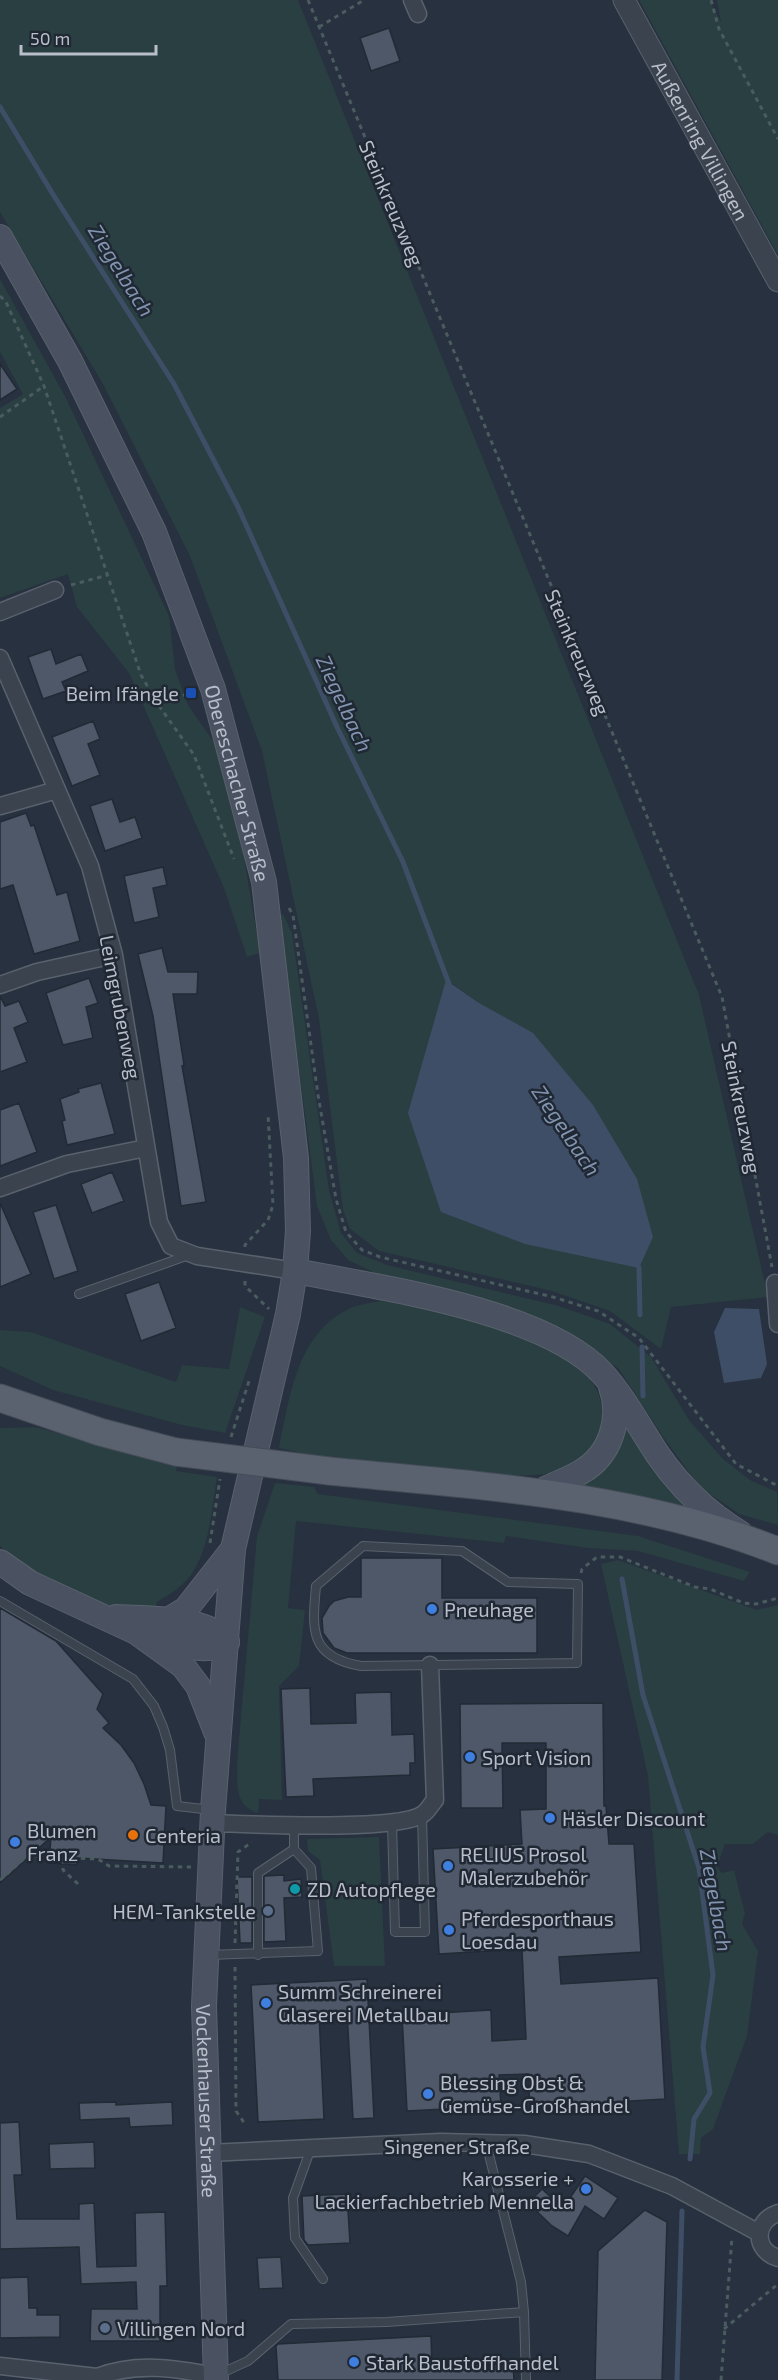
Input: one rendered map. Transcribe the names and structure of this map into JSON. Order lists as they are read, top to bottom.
{
  "streets": {
    "main road": ["Obereschacher Straße", "Vockenhauser Straße"],
    "street": ["Außenring Villingen", "Leimgrubenweg", "Singener Straße"],
    "path": ["Steinkreuzweg"]
  },
  "crossings": [
    ["Obereschacher Straße", "Leimgrubenweg"],
    ["Obereschacher Straße", "Vockenhauser Straße"],
    ["Vockenhauser Straße", "Singener Straße"]
  ],
  "water": ["Ziegelbach"],
  "places": {
    "transit": ["Beim Ifängle"],
    "other": [
      "Pneuhage",
      "Sport Vision",
      "Häsler Discount",
      "Centeria",
      "Blumen Franz",
      "RELIUS Prosol Malerzubehör",
      "ZD Autopflege",
      "HEM-Tankstelle",
      "Pferdesporthaus Loesdau",
      "Summ Schreinerei Glaserei Metallbau",
      "Blessing Obst & Gemüse-Großhandel",
      "Karosserie + Lackierfachbetrieb Mennella",
      "Villingen Nord",
      "Stark Baustoffhandel"
    ]
  },
  "scale_bar": "50 m"
}
